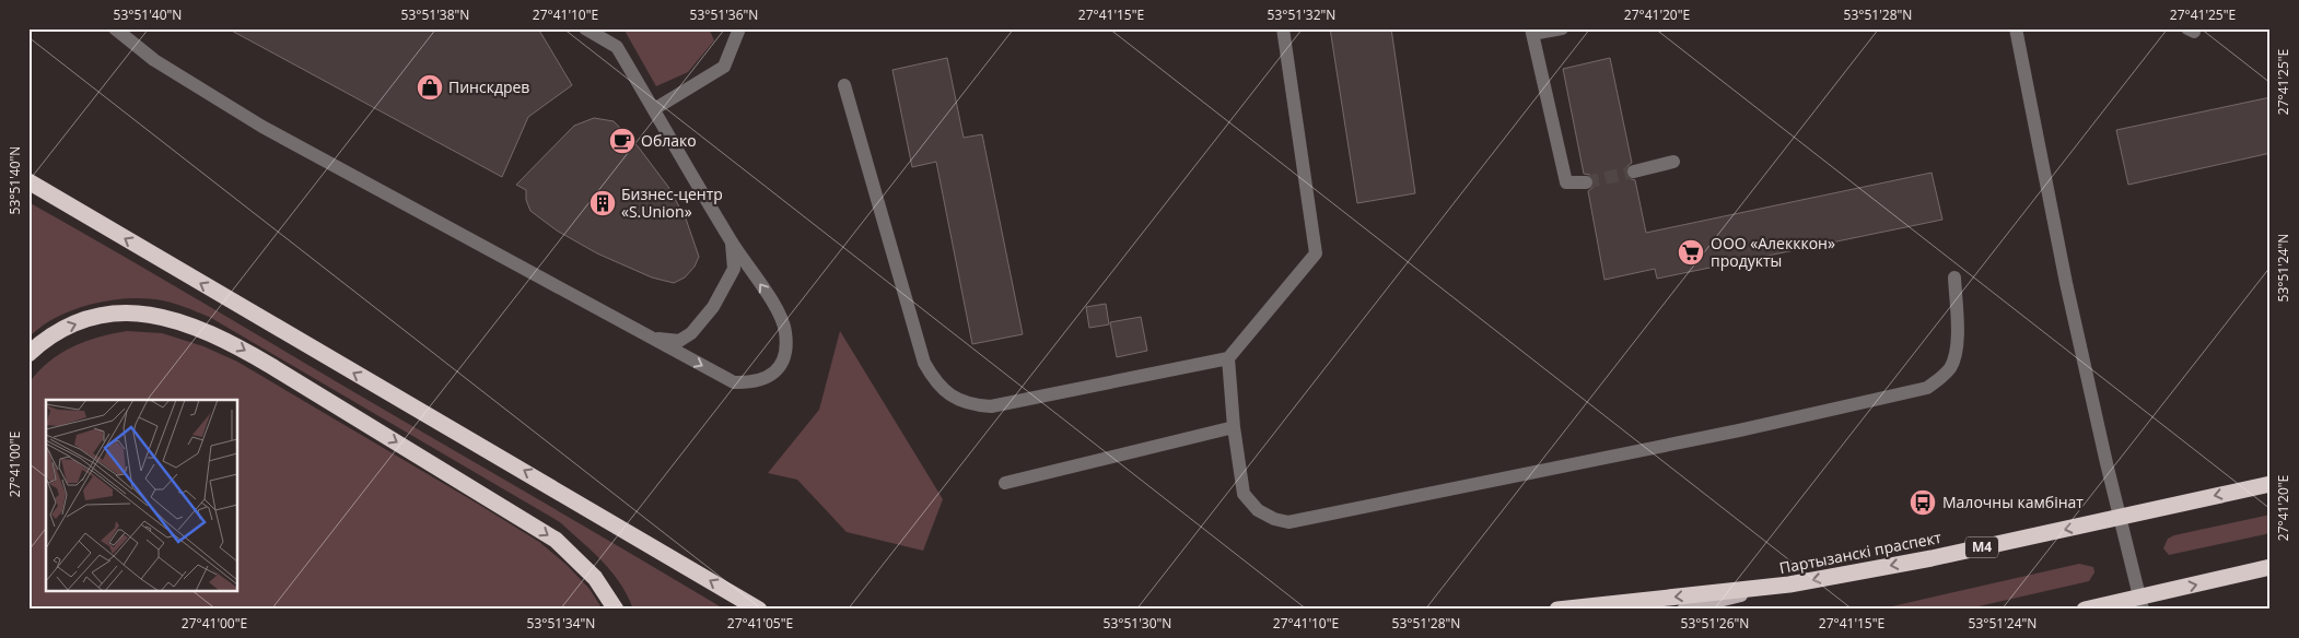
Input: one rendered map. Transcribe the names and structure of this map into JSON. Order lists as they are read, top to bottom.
{
  "streets": {
    "highway": ["М4", "Партызанскі праспект"]
  },
  "places": {
    "shop": ["Пинскдрев"],
    "cafe": ["Облако"],
    "building": ["Бизнес-центр «S.Union»"],
    "supermarket": ["ООО «Алекккон» продукты"],
    "bus stop": ["Малочны камбінат"]
  },
  "coordinates": [
    "53°51'40\"N",
    "53°51'38\"N",
    "27°41'10\"E",
    "53°51'36\"N",
    "27°41'15\"E",
    "53°51'32\"N",
    "27°41'20\"E",
    "53°51'28\"N",
    "27°41'25\"E",
    "53°51'24\"N",
    "27°41'00\"E",
    "53°51'34\"N",
    "27°41'05\"E",
    "53°51'30\"N",
    "53°51'26\"N"
  ]
}
